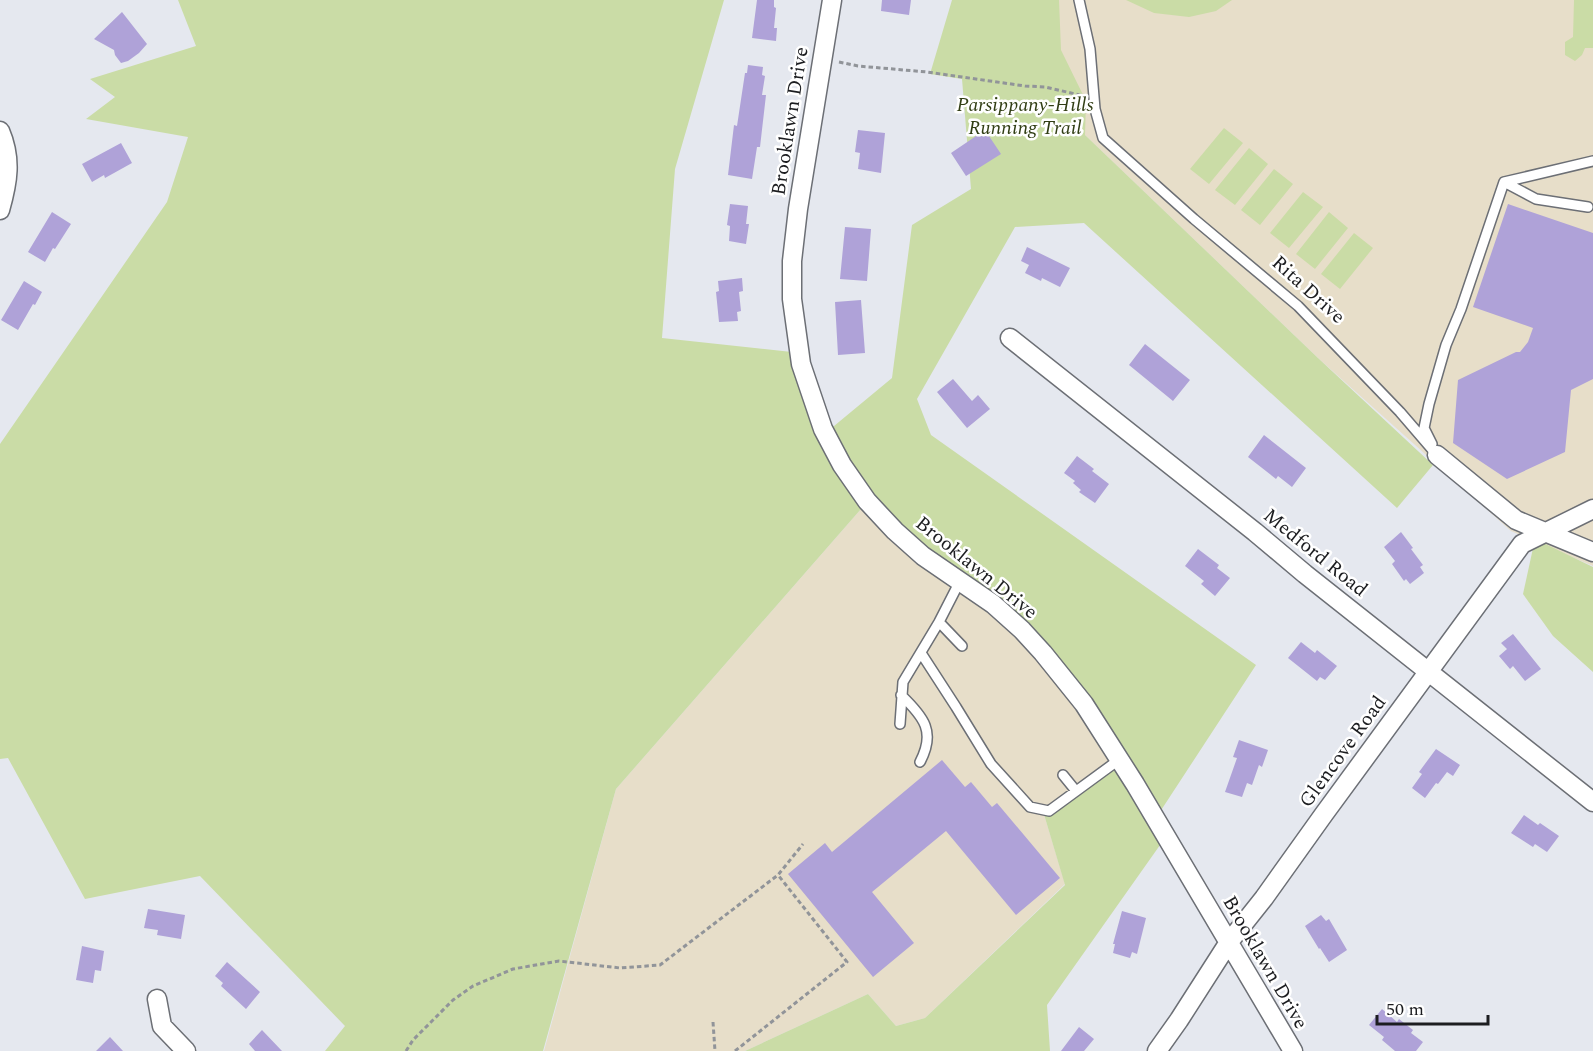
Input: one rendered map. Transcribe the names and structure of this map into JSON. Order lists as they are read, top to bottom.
{
  "streets": {
    "street": [
      "Brooklawn Drive",
      "Rita Drive",
      "Medford Road",
      "Glencove Road"
    ]
  },
  "crossings": [
    ["Brooklawn Drive", "Glencove Road"],
    ["Rita Drive", "Glencove Road"],
    ["Medford Road", "Glencove Road"]
  ],
  "parks": ["Parsippany-Hills Running Trail"],
  "scale_bar": "50 m"
}
